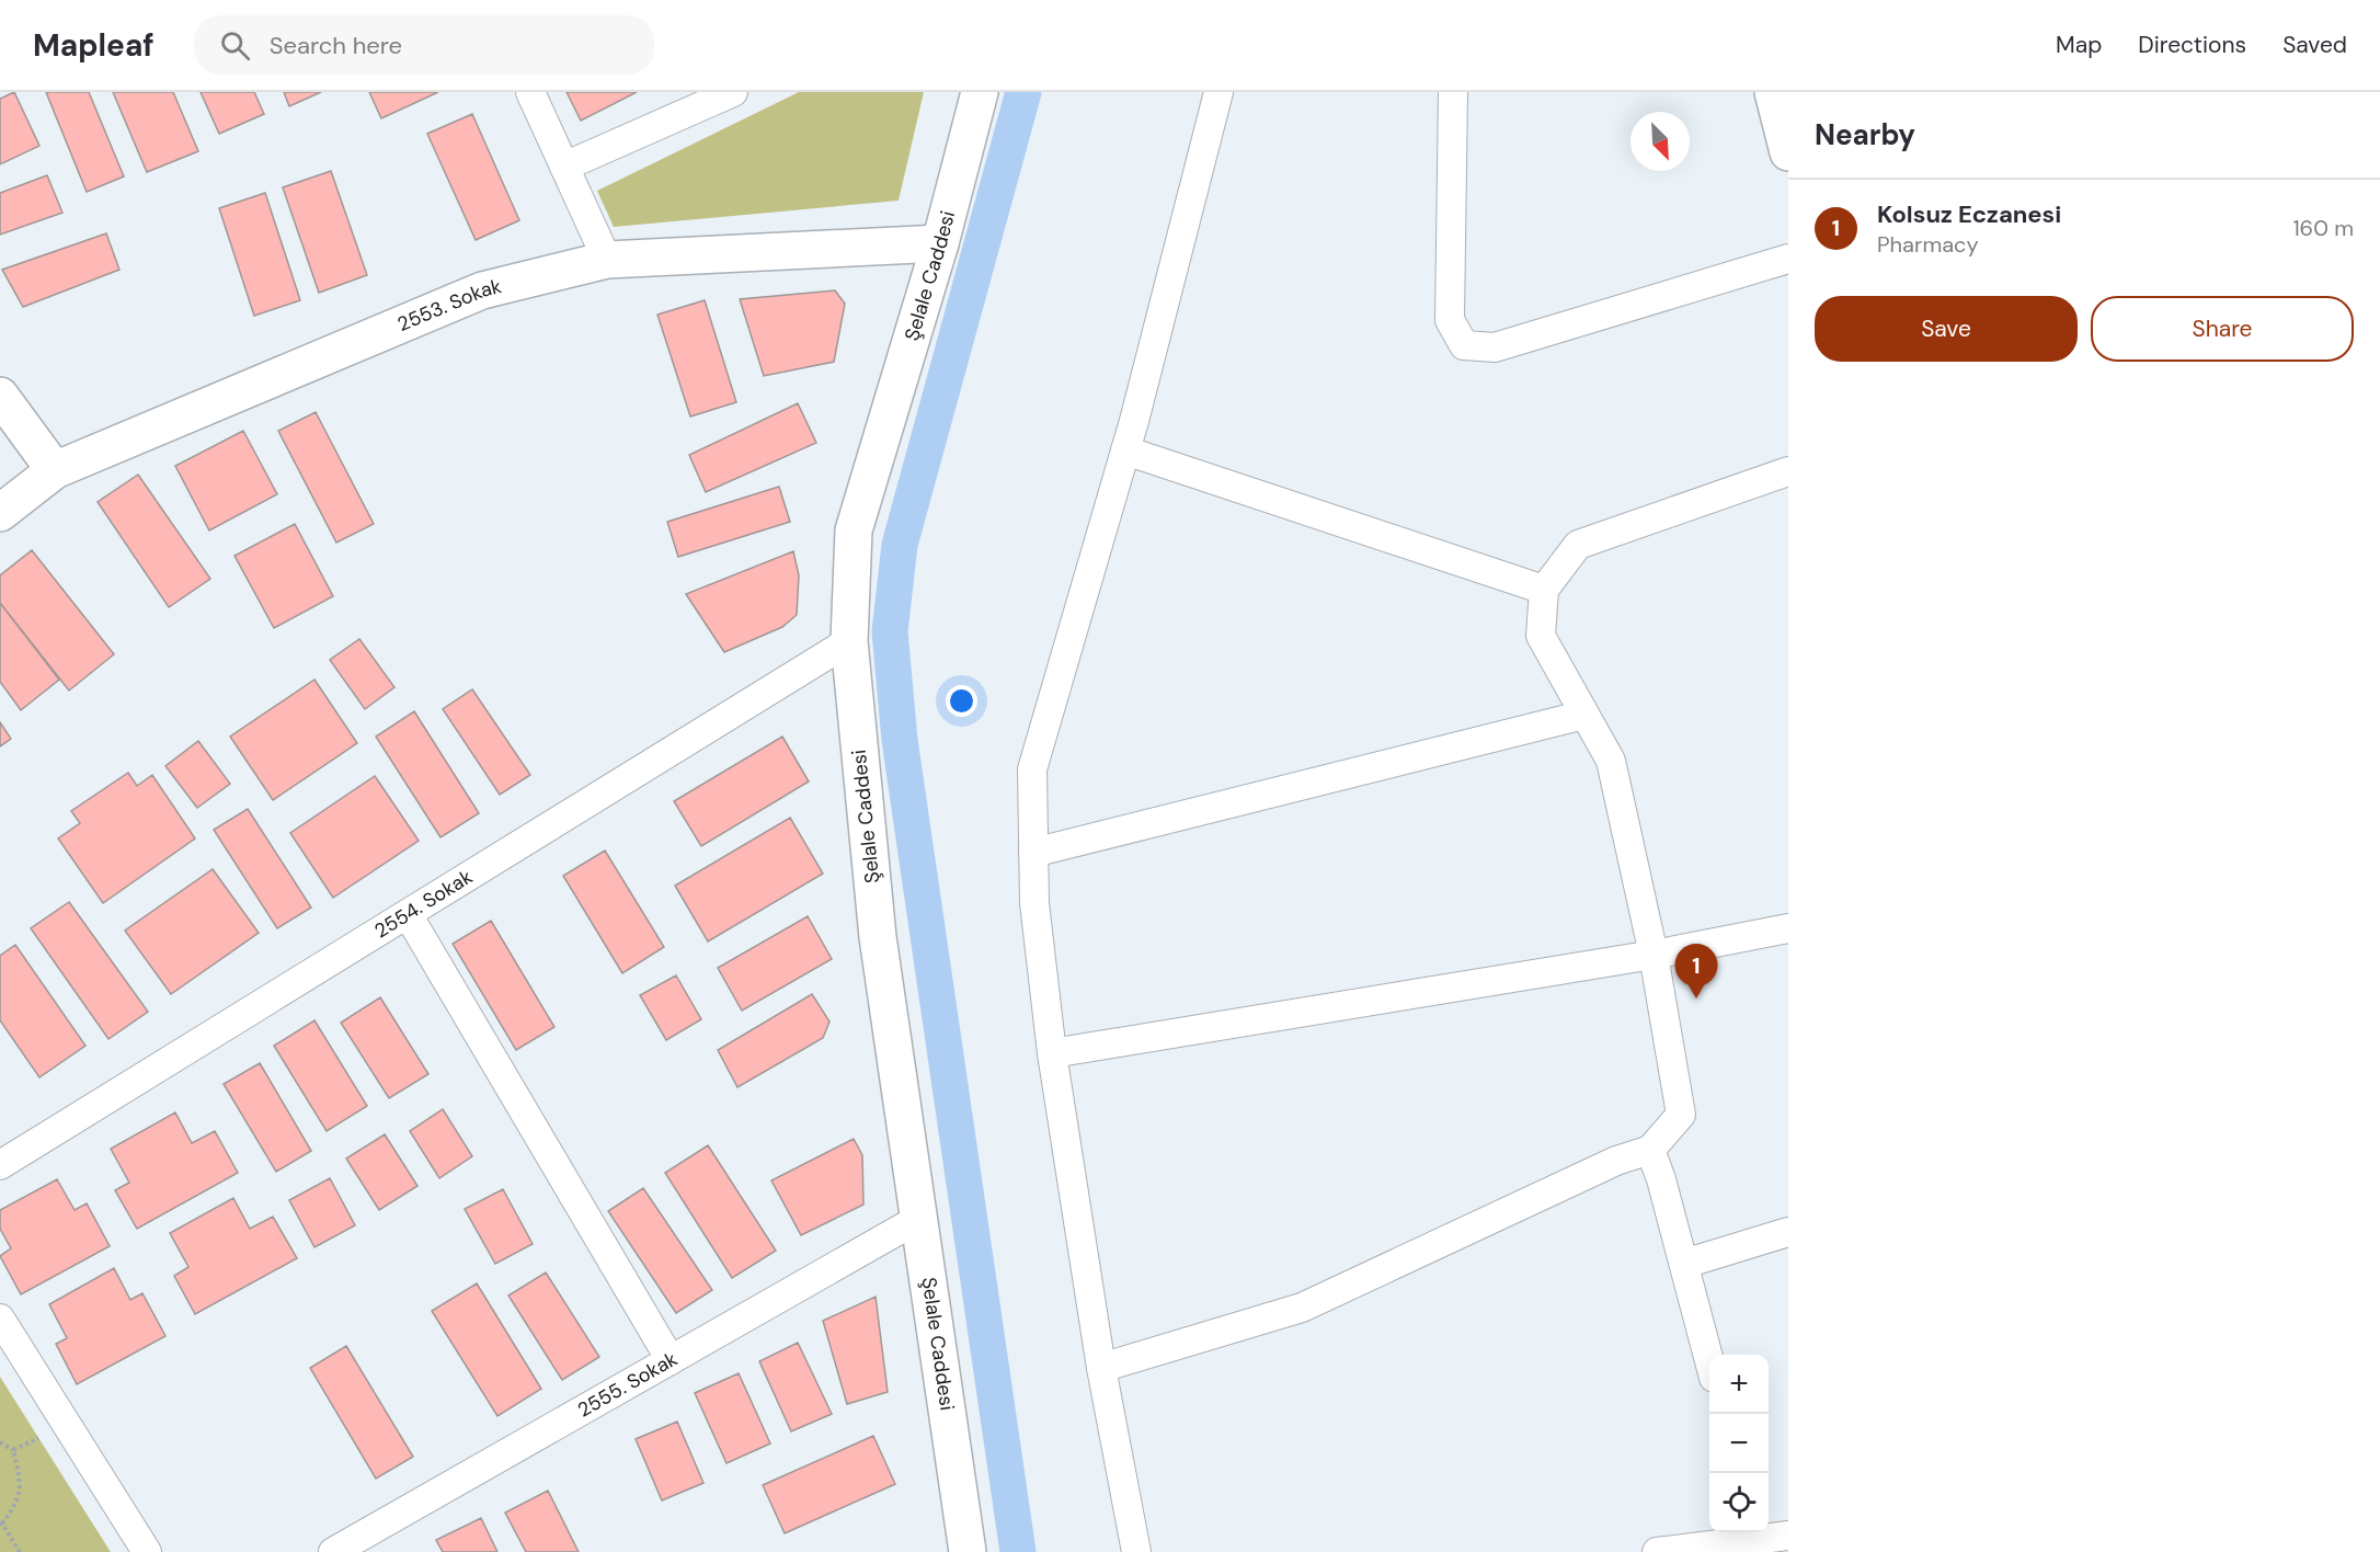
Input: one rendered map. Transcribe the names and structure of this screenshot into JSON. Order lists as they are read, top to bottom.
{
  "streets": {
    "street": [
      "Şelale Caddesi",
      "2553. Sokak",
      "2554. Sokak",
      "2555. Sokak"
    ]
  },
  "crossings": [
    ["Şelale Caddesi", "2553. Sokak"],
    ["Şelale Caddesi", "2554. Sokak"],
    ["Şelale Caddesi", "2555. Sokak"]
  ],
  "north": "bottom right",
  "page": {
    "header": "Mapleaf",
    "search": "Search here",
    "nav": ["Map", "Directions", "Saved"],
    "heading": "Nearby",
    "list": [
      {
        "mark": "1",
        "name": "Kolsuz Eczanesi",
        "note": "Pharmacy",
        "value": "160 m"
      }
    ],
    "buttons": ["Save", "Share"],
    "pins": "1",
    "map_buttons": ["+", "−"]
  }
}
